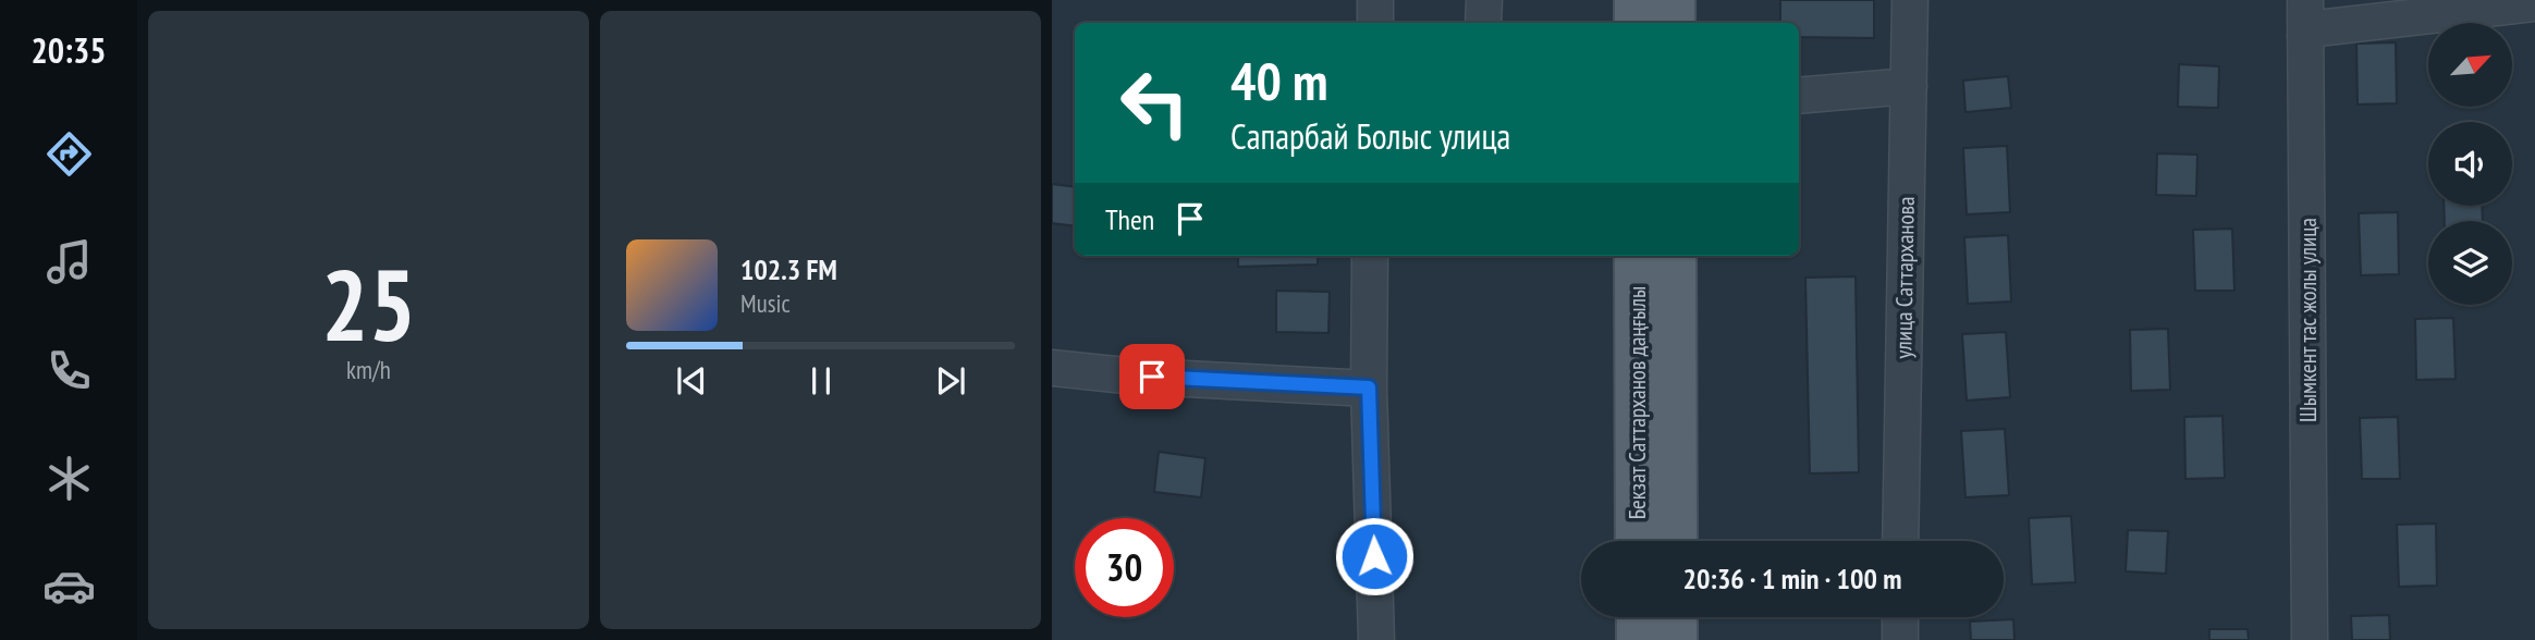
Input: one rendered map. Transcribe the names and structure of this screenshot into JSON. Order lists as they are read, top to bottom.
{
  "streets": {
    "main road": ["Бекзат Саттарханов даңғылы"],
    "street": ["улица Саттарханова", "Шымкент тас жолы улица"]
  },
  "north": "top right",
  "page": {
    "tabs": "20:35",
    "tile": ["25", "km/h"],
    "turn": ["40 m", "Сапарбай Болыс улица"],
    "then": "Then",
    "song": ["102.3 FM", "Music"],
    "limit": "30",
    "trip": "20:36 · 1 min · 100 m"
  }
}
